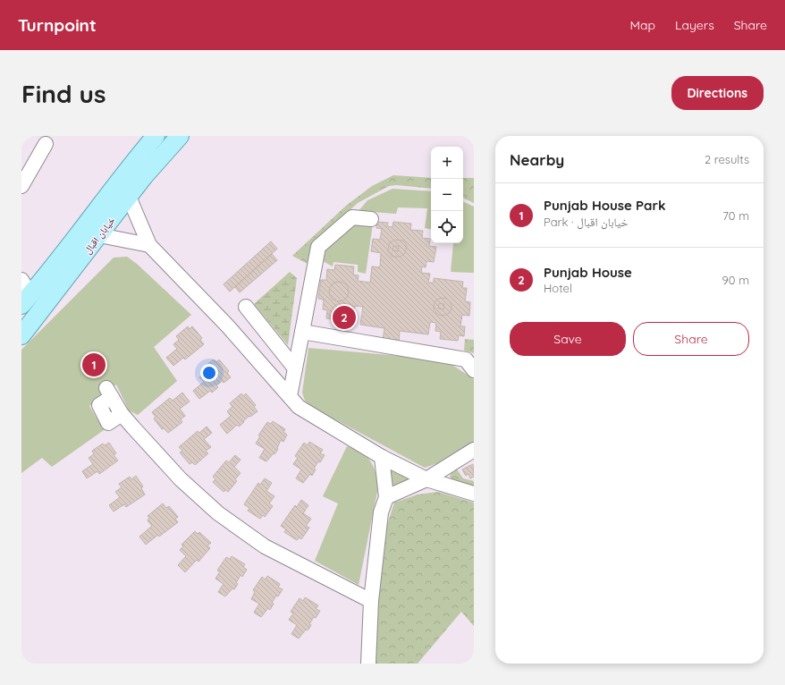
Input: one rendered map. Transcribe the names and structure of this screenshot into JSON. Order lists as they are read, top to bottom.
{
  "streets": {
    "main road": ["خیابان اقبال"]
  },
  "page": {
    "header": "Turnpoint",
    "nav": ["Map", "Layers", "Share"],
    "buttons": [
      "Directions",
      ["Save", "Share"]
    ],
    "title": "Find us",
    "heading": ["Nearby", "2 results"],
    "map_buttons": ["+", "−"],
    "list": [
      {
        "mark": "1",
        "name": "Punjab House Park",
        "note": "Park · خیابان اقبال",
        "value": "70 m"
      },
      {
        "mark": "2",
        "name": "Punjab House",
        "note": "Hotel",
        "value": "90 m"
      }
    ],
    "pins": ["2", "1"]
  }
}
